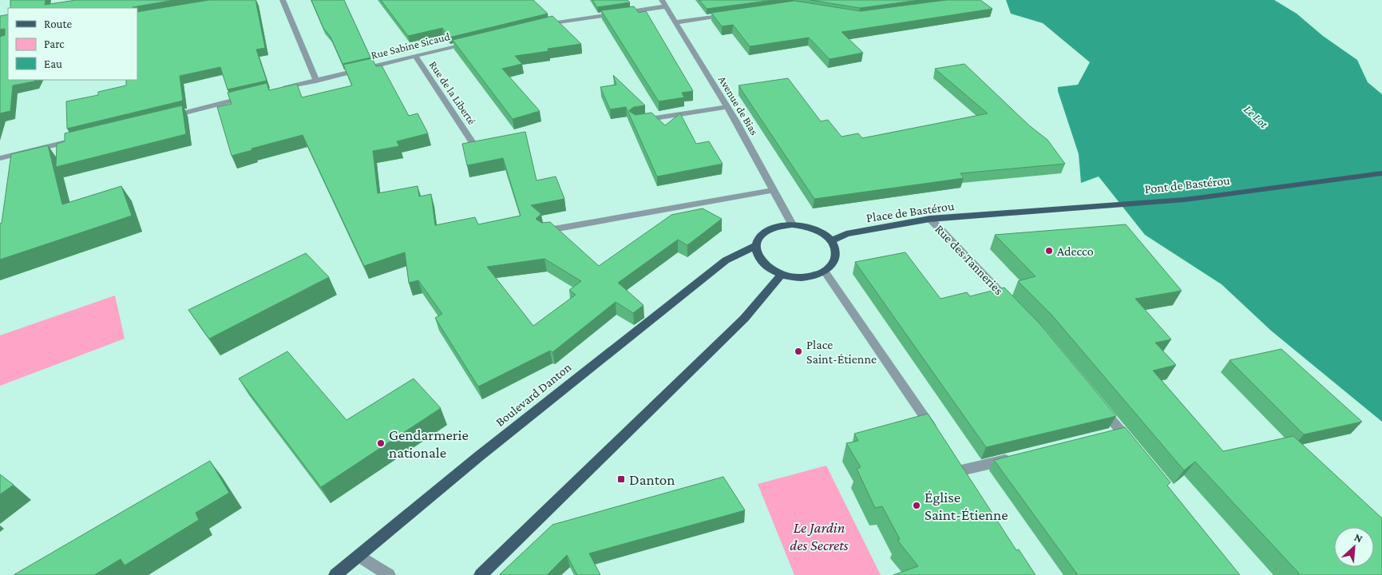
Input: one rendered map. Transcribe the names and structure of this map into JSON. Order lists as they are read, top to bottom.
{
  "streets": {
    "main road": ["Pont de Bastérou", "Place de Bastérou", "Boulevard Danton"],
    "street": [
      "Rue Sabine Sicaud",
      "Rue de la Liberté",
      "Avenue de Bias",
      "Rue des Tanneries"
    ]
  },
  "crossings": [
    ["Rue Sabine Sicaud", "Rue de la Liberté"],
    ["Avenue de Bias", "Place de Bastérou"],
    ["Avenue de Bias", "Boulevard Danton"],
    ["Pont de Bastérou", "Place de Bastérou"],
    ["Place de Bastérou", "Rue des Tanneries"],
    ["Place de Bastérou", "Boulevard Danton"]
  ],
  "water": ["Le Lot"],
  "parks": ["Le Jardin des Secrets"],
  "places": {
    "other": [
      "Adecco",
      "Place Saint-Étienne",
      "Gendarmerie nationale",
      "Église Saint-Étienne"
    ],
    "transit": ["Danton"]
  },
  "legend": ["Route", "Parc", "Eau"],
  "north": "top right"
}
